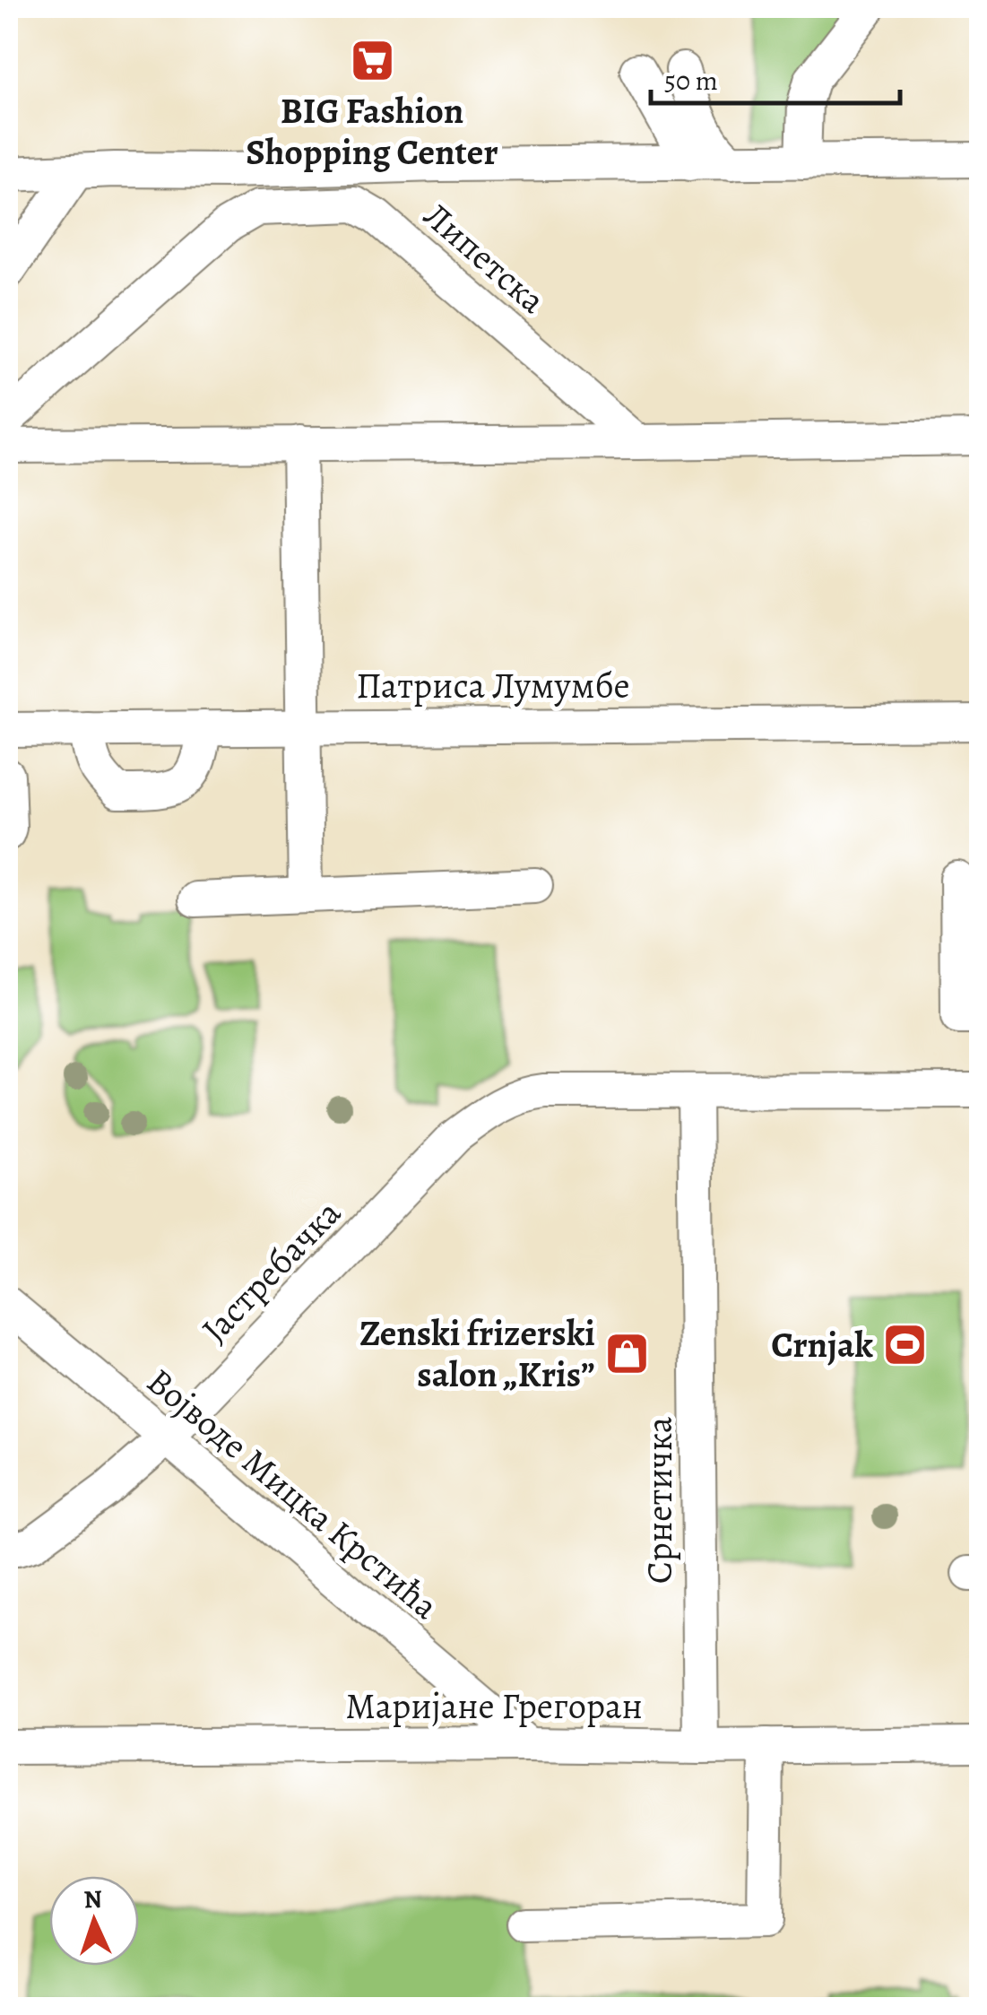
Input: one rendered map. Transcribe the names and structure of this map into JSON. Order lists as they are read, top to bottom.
{
  "streets": {
    "street": [
      "Липетска",
      "Патриса Лумумбе",
      "Јастребачка",
      "Војводе Мицка Крстића",
      "Срнетичка",
      "Маријане Грегоран"
    ]
  },
  "crossings": [
    ["Јастребачка", "Војводе Мицка Крстића"],
    ["Јастребачка", "Срнетичка"],
    ["Војводе Мицка Крстића", "Маријане Грегоран"],
    ["Срнетичка", "Маријане Грегоран"]
  ],
  "places": {
    "supermarket": ["BIG Fashion Shopping Center"],
    "sports": ["Crnjak"],
    "shop": ["Zenski frizerski salon „Kris”"]
  },
  "scale_bar": "50 m",
  "north": "top"
}
